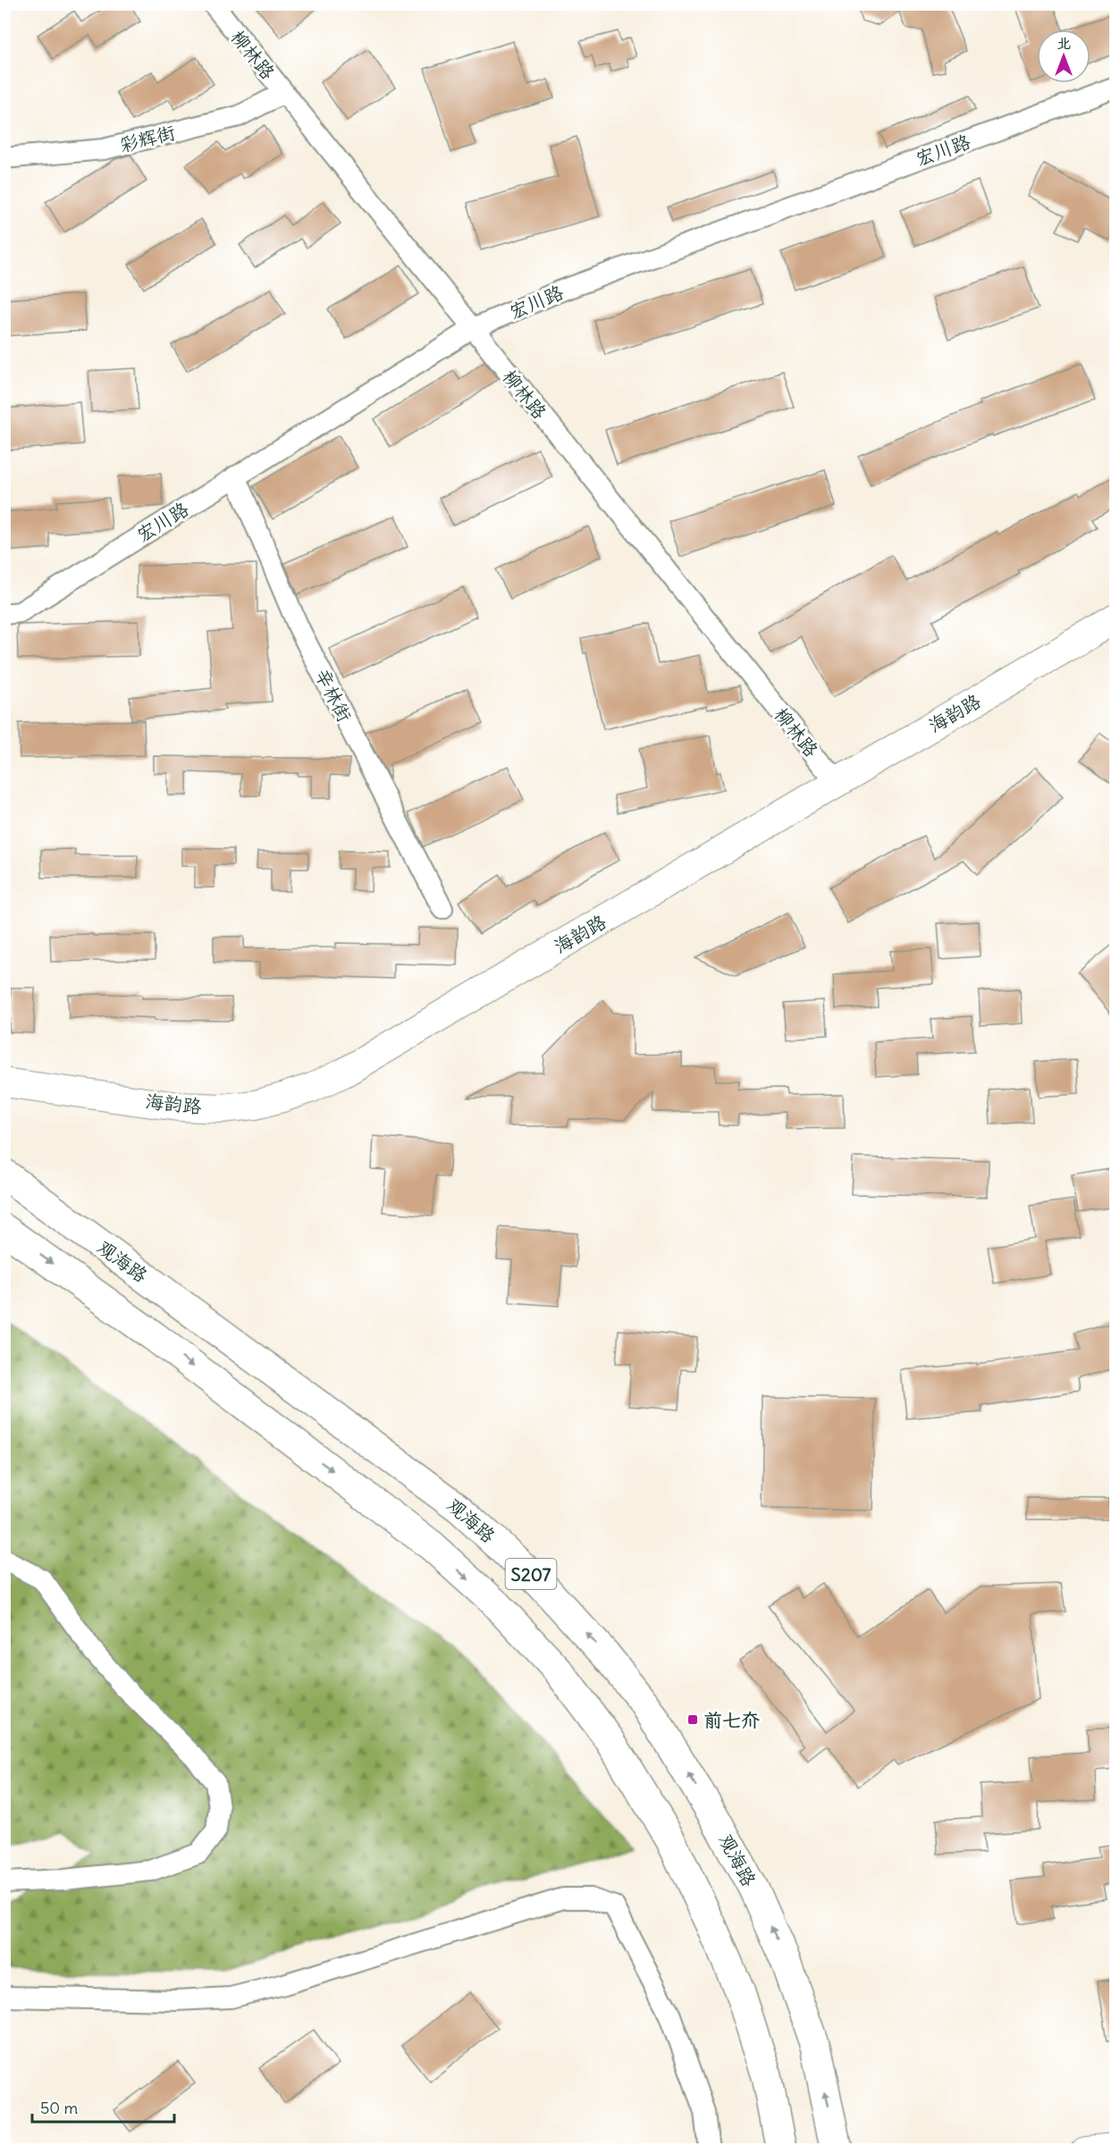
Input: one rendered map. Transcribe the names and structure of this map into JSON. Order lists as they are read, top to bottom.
{
  "streets": {
    "main road": ["观海路", "S207"],
    "street": [
      "柳林路",
      "彩辉街",
      "宏川路",
      "辛林街",
      "海韵路"
    ]
  },
  "crossings": [
    ["柳林路", "彩辉街"],
    ["柳林路", "宏川路"],
    ["柳林路", "海韵路"],
    ["宏川路", "辛林街"]
  ],
  "places": {
    "transit": ["前七夼"]
  },
  "scale_bar": "50 m",
  "north": "top"
}
